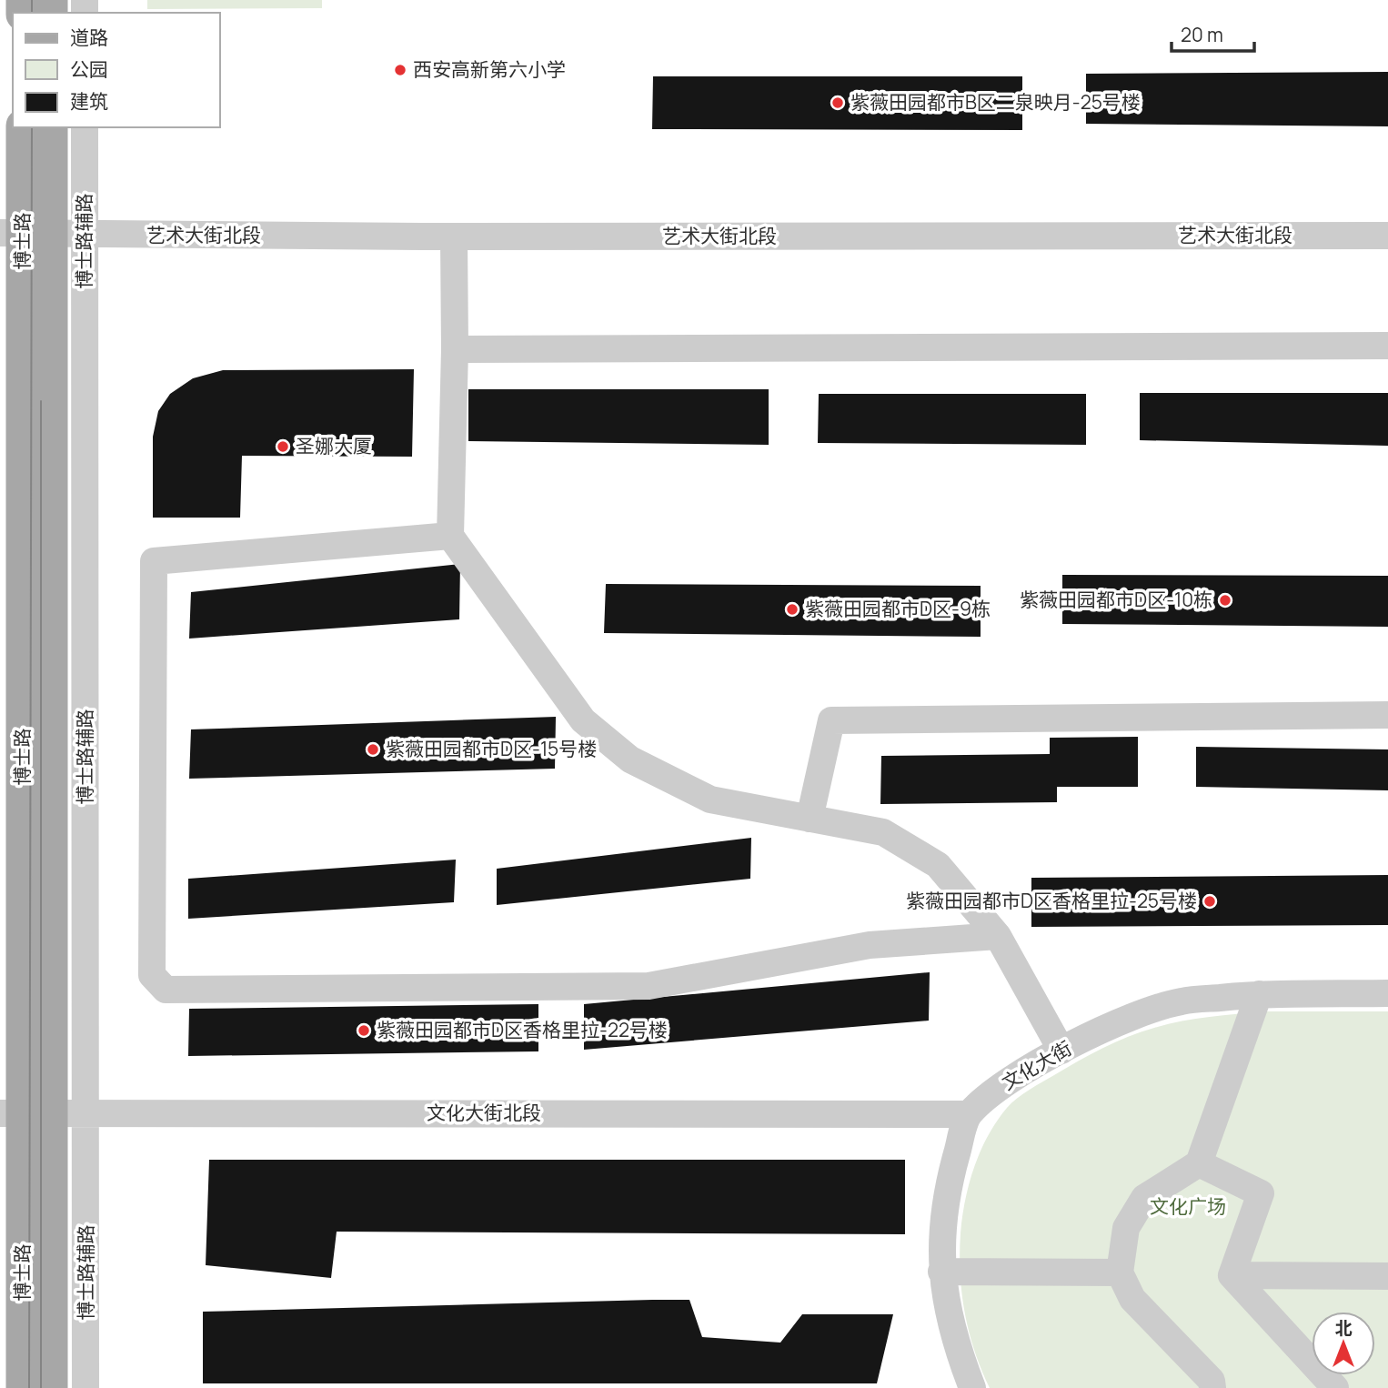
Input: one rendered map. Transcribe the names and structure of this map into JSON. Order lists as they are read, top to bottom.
{
  "streets": {
    "main road": ["博士路"],
    "street": [
      "艺术大街北段",
      "博士路辅路",
      "文化大街",
      "文化大街北段"
    ]
  },
  "crossings": [
    ["艺术大街北段", "博士路"],
    ["艺术大街北段", "博士路辅路"],
    ["博士路", "文化大街北段"],
    ["博士路辅路", "文化大街北段"],
    ["文化大街", "文化大街北段"]
  ],
  "parks": ["文化广场"],
  "places": [
    "西安高新第六小学",
    "紫薇田园都市B区二泉映月-25号楼",
    "圣娜大厦",
    "紫薇田园都市D区-10栋",
    "紫薇田园都市D区-9栋",
    "紫薇田园都市D区-15号楼",
    "紫薇田园都市D区香格里拉-25号楼",
    "紫薇田园都市D区香格里拉-22号楼"
  ],
  "legend": ["道路", "公园", "建筑"],
  "scale_bar": "20 m",
  "north": "top"
}
